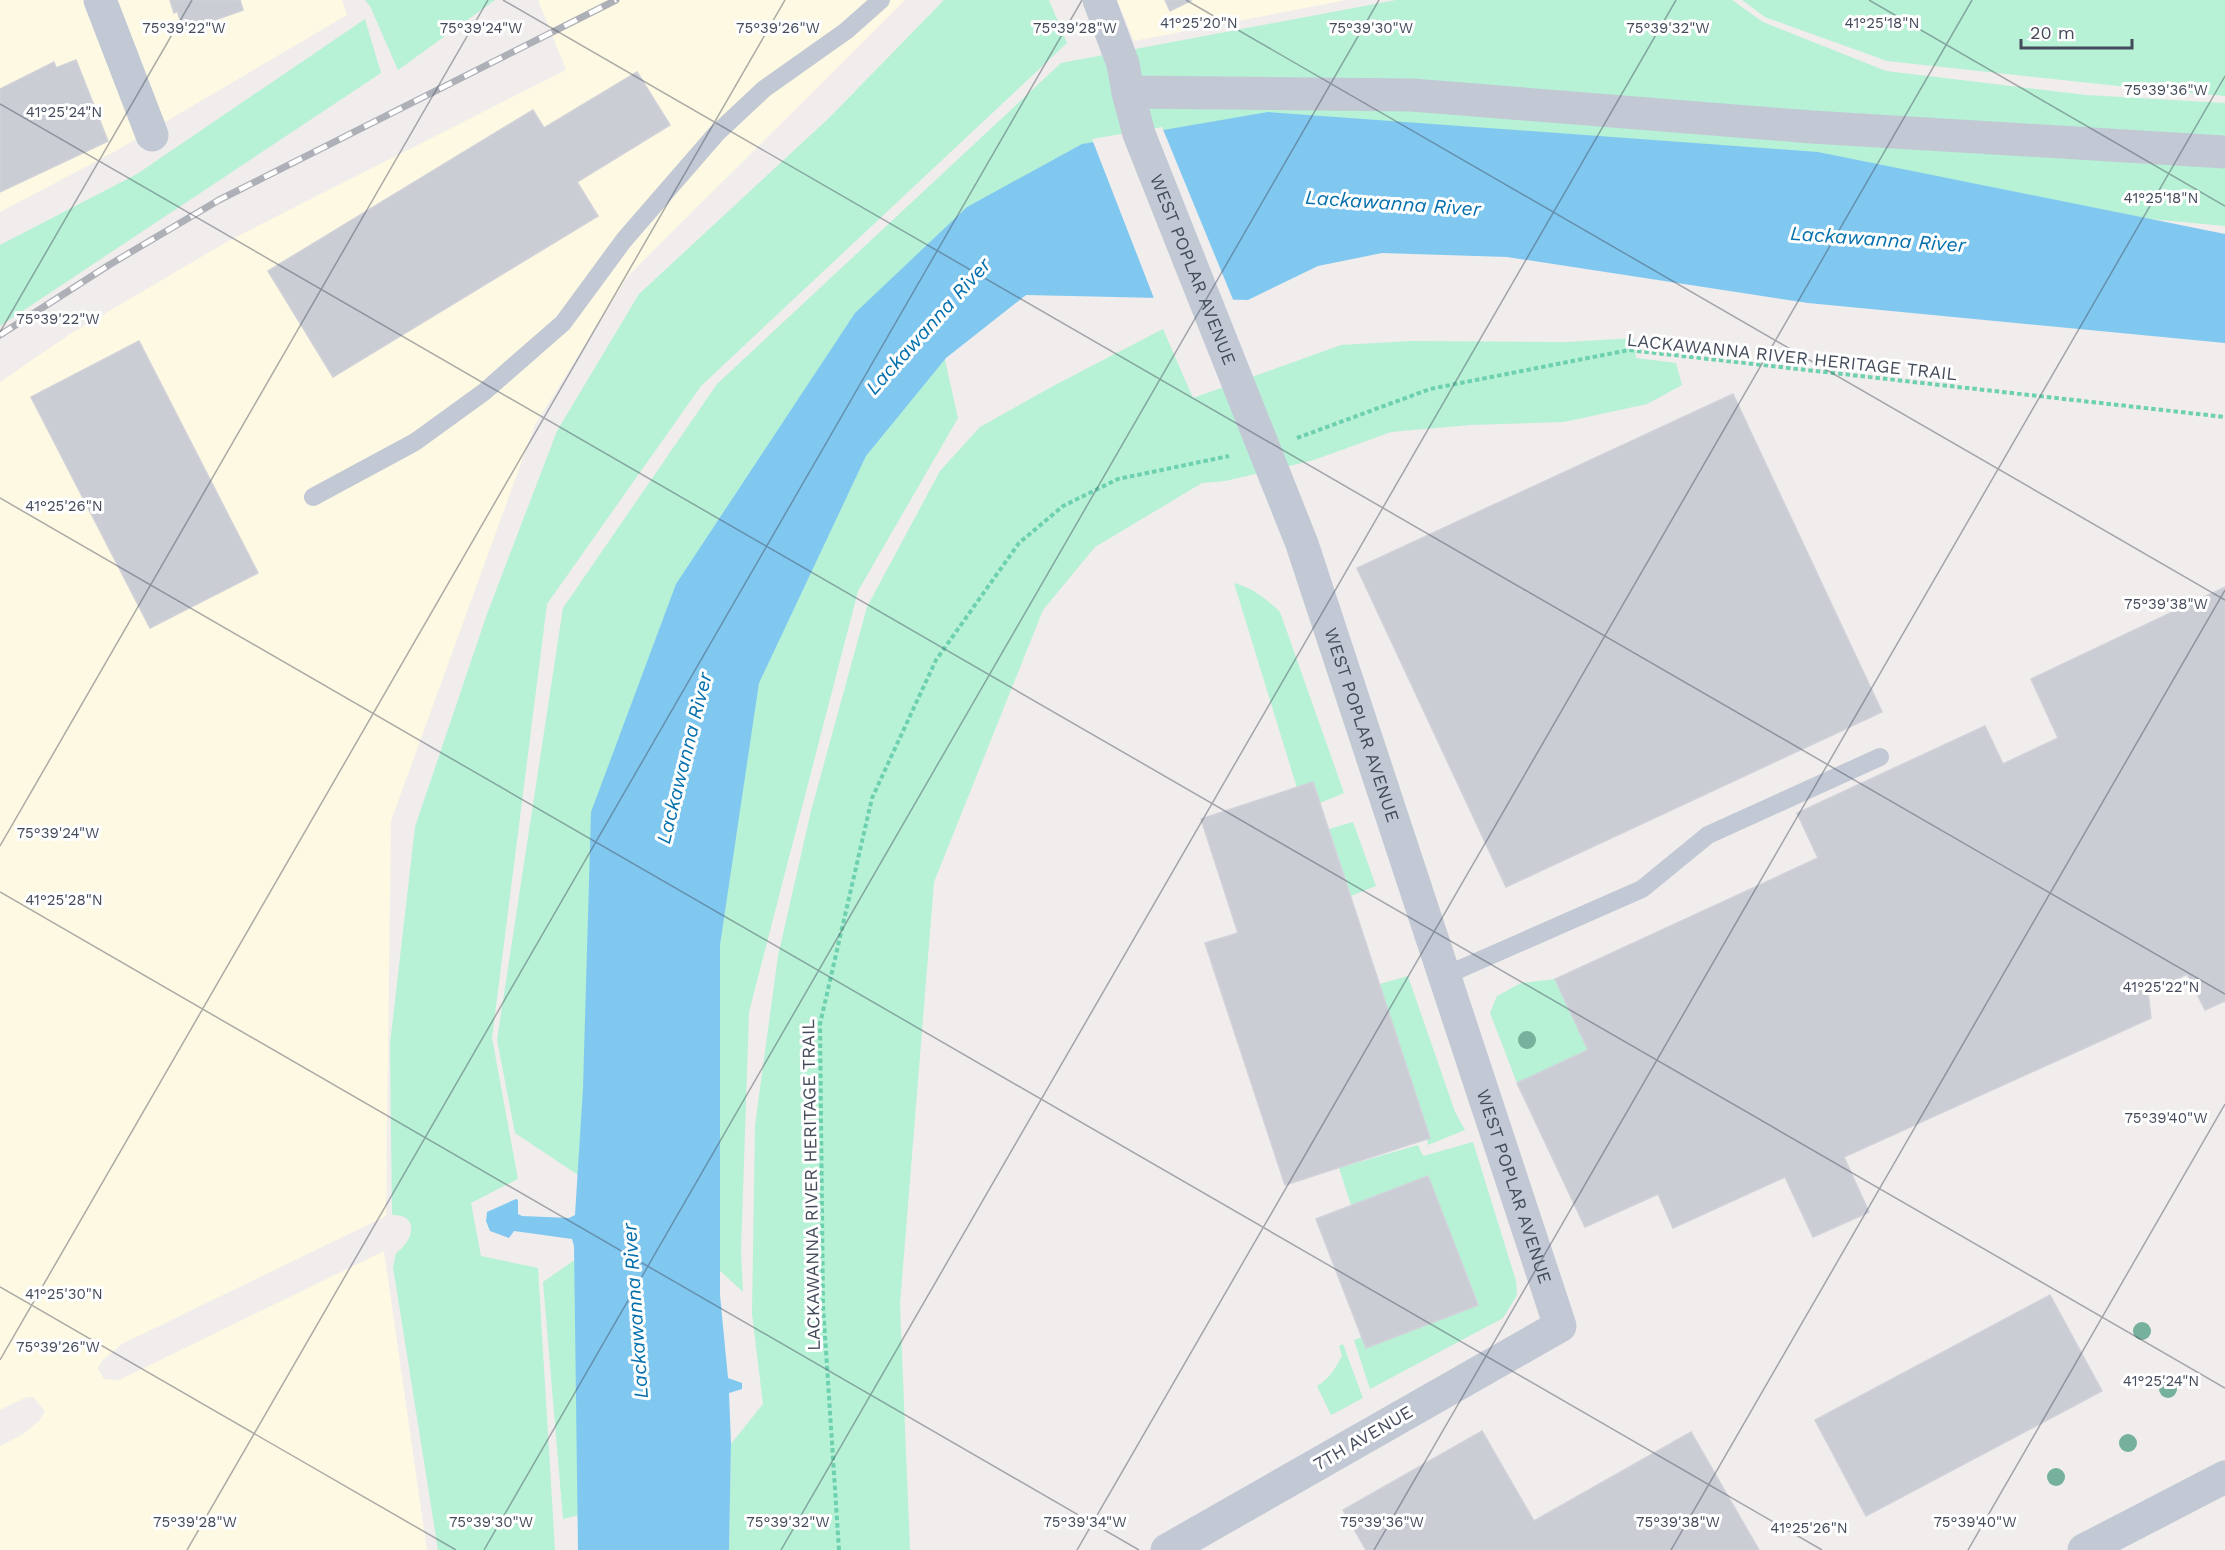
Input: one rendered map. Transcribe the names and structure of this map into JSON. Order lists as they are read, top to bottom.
{
  "streets": {
    "street": ["WEST POPLAR AVENUE", "7TH AVENUE"],
    "path": ["LACKAWANNA RIVER HERITAGE TRAIL"]
  },
  "crossings": [
    ["WEST POPLAR AVENUE", "7TH AVENUE"]
  ],
  "water": ["Lackawanna River"],
  "scale_bar": "20 m",
  "coordinates": [
    "41°25'20\"N",
    "41°25'18\"N",
    "75°39'22\"W",
    "75°39'26\"W",
    "75°39'28\"W",
    "75°39'30\"W",
    "75°39'24\"W",
    "75°39'32\"W",
    "75°39'36\"W",
    "41°25'24\"N",
    "41°25'26\"N",
    "75°39'38\"W",
    "41°25'28\"N",
    "41°25'22\"N",
    "75°39'40\"W",
    "41°25'30\"N",
    "75°39'34\"W"
  ]
}
